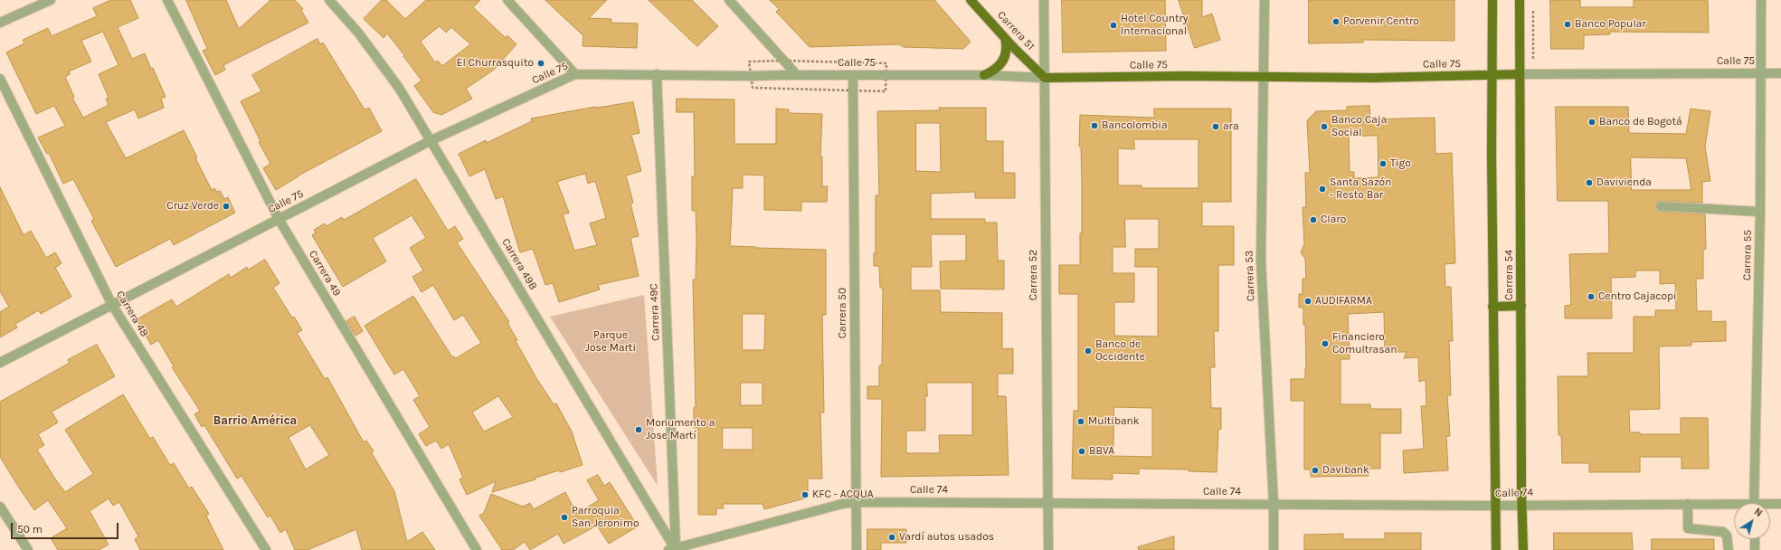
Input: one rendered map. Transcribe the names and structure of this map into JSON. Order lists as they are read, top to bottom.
{
  "streets": {
    "main road": ["Carrera 51", "Calle 75", "Carrera 54"],
    "street": [
      "Carrera 55",
      "Carrera 49B",
      "Carrera 49",
      "Carrera 52",
      "Carrera 53",
      "Carrera 49C",
      "Carrera 50",
      "Carrera 48",
      "Calle 74"
    ]
  },
  "crossings": [
    ["Carrera 51", "Calle 75"],
    ["Carrera 51", "Carrera 52"],
    ["Calle 75", "Carrera 55"],
    ["Calle 75", "Carrera 49B"],
    ["Calle 75", "Carrera 49"],
    ["Calle 75", "Carrera 52"],
    ["Calle 75", "Carrera 54"],
    ["Calle 75", "Carrera 53"],
    ["Calle 75", "Carrera 49C"],
    ["Calle 75", "Carrera 50"],
    ["Calle 75", "Carrera 48"],
    ["Carrera 49B", "Carrera 49C"],
    ["Carrera 49B", "Calle 74"],
    ["Carrera 52", "Calle 74"],
    ["Carrera 54", "Calle 74"],
    ["Carrera 53", "Calle 74"],
    ["Carrera 49C", "Calle 74"],
    ["Carrera 50", "Calle 74"]
  ],
  "districts": ["Barrio América"],
  "parks": ["Parque Jose Marti"],
  "places": [
    "Porvenir Centro",
    "Banco Popular",
    "Hotel Country Internacional",
    "El Churrasquito",
    "Banco de Bogotá",
    "Bancolombia",
    "ara",
    "Banco Caja Social",
    "Tigo",
    "Davivienda",
    "Santa Sazón - Resto Bar",
    "Cruz Verde",
    "Claro",
    "Centro Cajacopi",
    "AUDIFARMA",
    "Financiero Comultrasan",
    "Banco de Occidente",
    "Multibank",
    "Monumento a Jose Martí",
    "BBVA",
    "Davibank",
    "KFC - ACQUA",
    "Parroquia San Jeronimo",
    "Vardí autos usados"
  ],
  "scale_bar": "50 m",
  "north": "top right"
}
